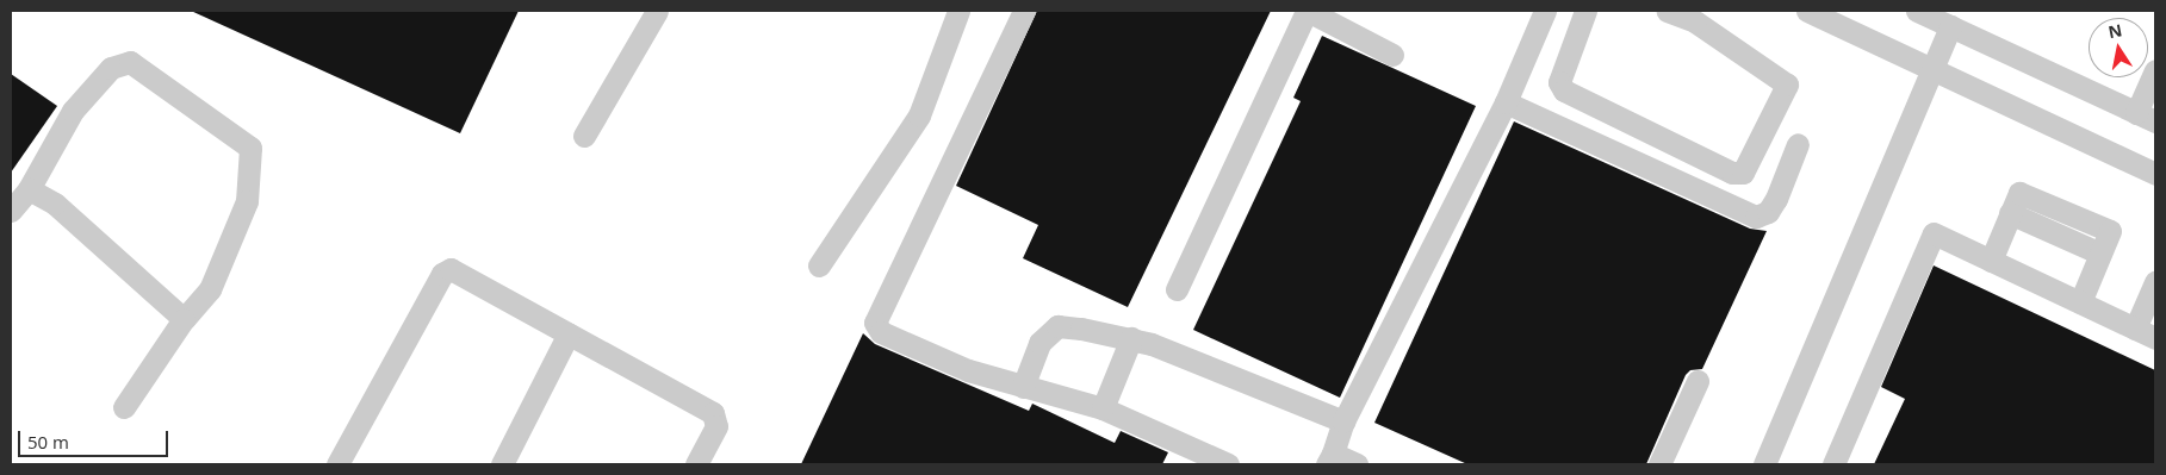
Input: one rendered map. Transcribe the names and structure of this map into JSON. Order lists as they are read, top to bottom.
{
  "scale_bar": "50 m",
  "north": "top"
}
